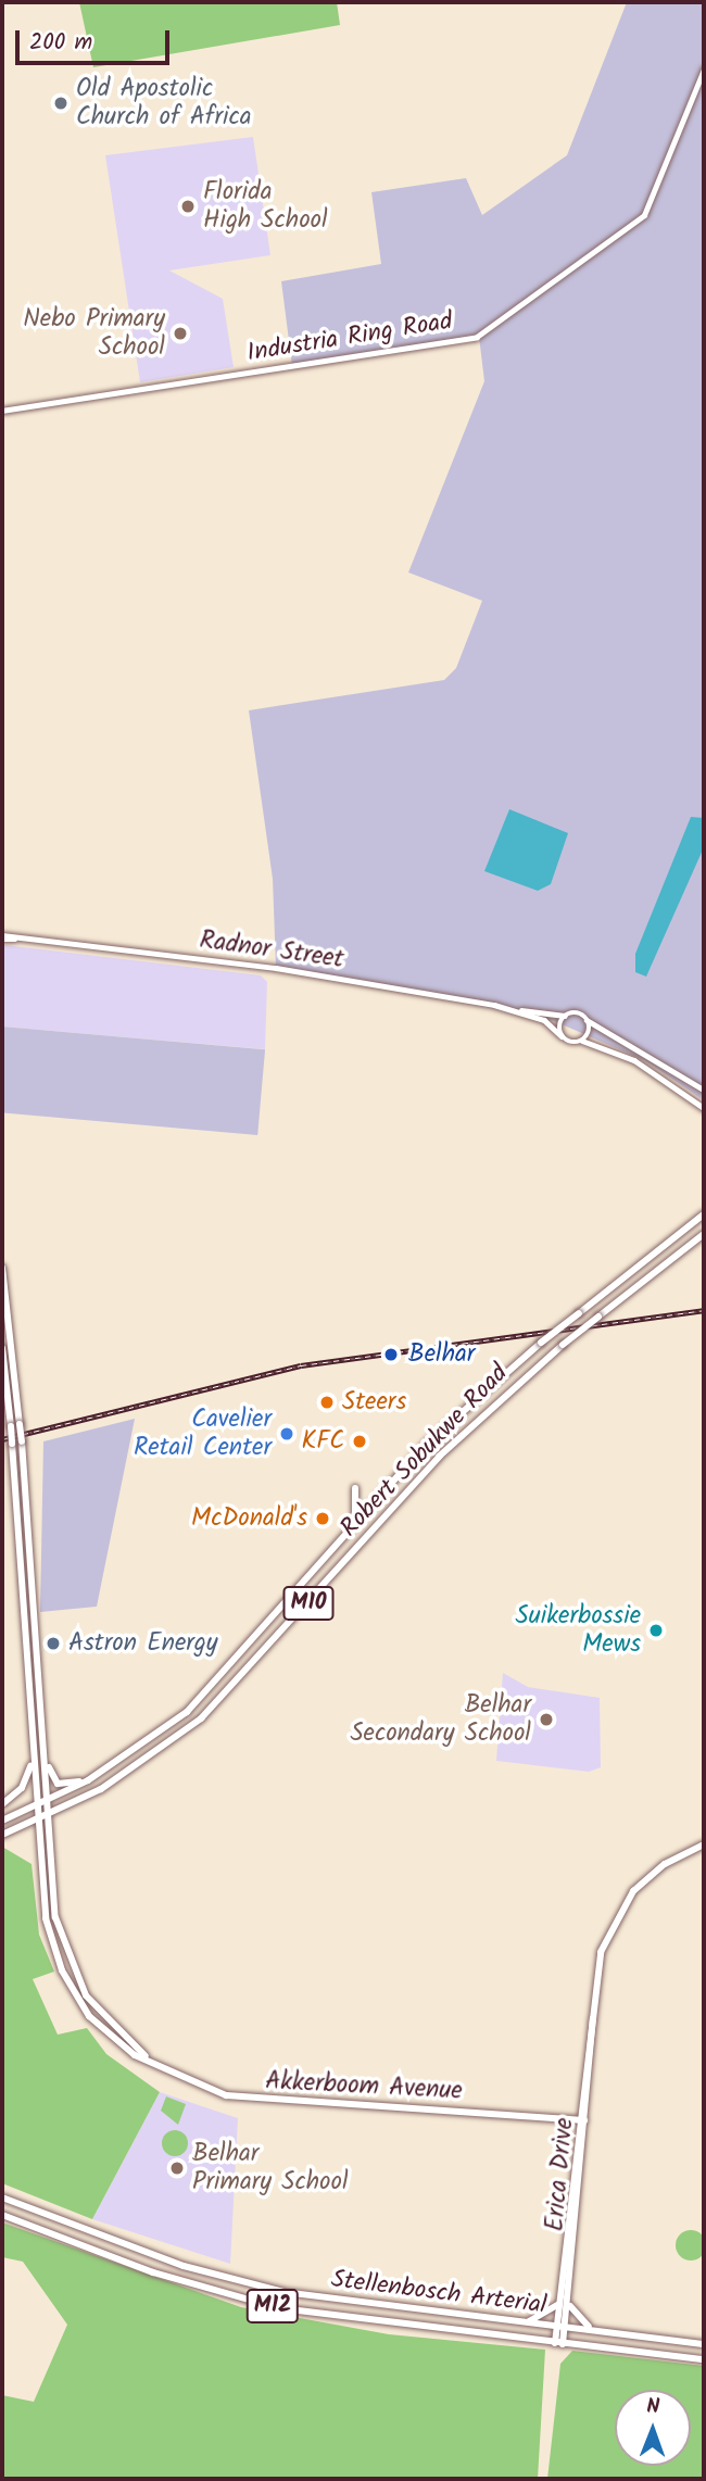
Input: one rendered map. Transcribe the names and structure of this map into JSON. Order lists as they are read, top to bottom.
{
  "streets": {
    "main road": [
      "Robert Sobukwe Road",
      "M10",
      "Akkerboom Avenue",
      "Erica Drive",
      "Stellenbosch Arterial",
      "M12"
    ],
    "street": ["Industria Ring Road", "Radnor Street"]
  },
  "crossings": [
    ["Robert Sobukwe Road", "Akkerboom Avenue"],
    ["Akkerboom Avenue", "Erica Drive"],
    ["Erica Drive", "Stellenbosch Arterial"]
  ],
  "places": [
    "Old Apostolic Church of Africa",
    "Florida High School",
    "Nebo Primary School",
    "Belhar",
    "Steers",
    "Cavelier Retail Center",
    "KFC",
    "McDonald's",
    "Suikerbossie Mews",
    "Astron Energy",
    "Belhar Secondary School",
    "Belhar Primary School"
  ],
  "scale_bar": "200 m",
  "north": "top"
}
